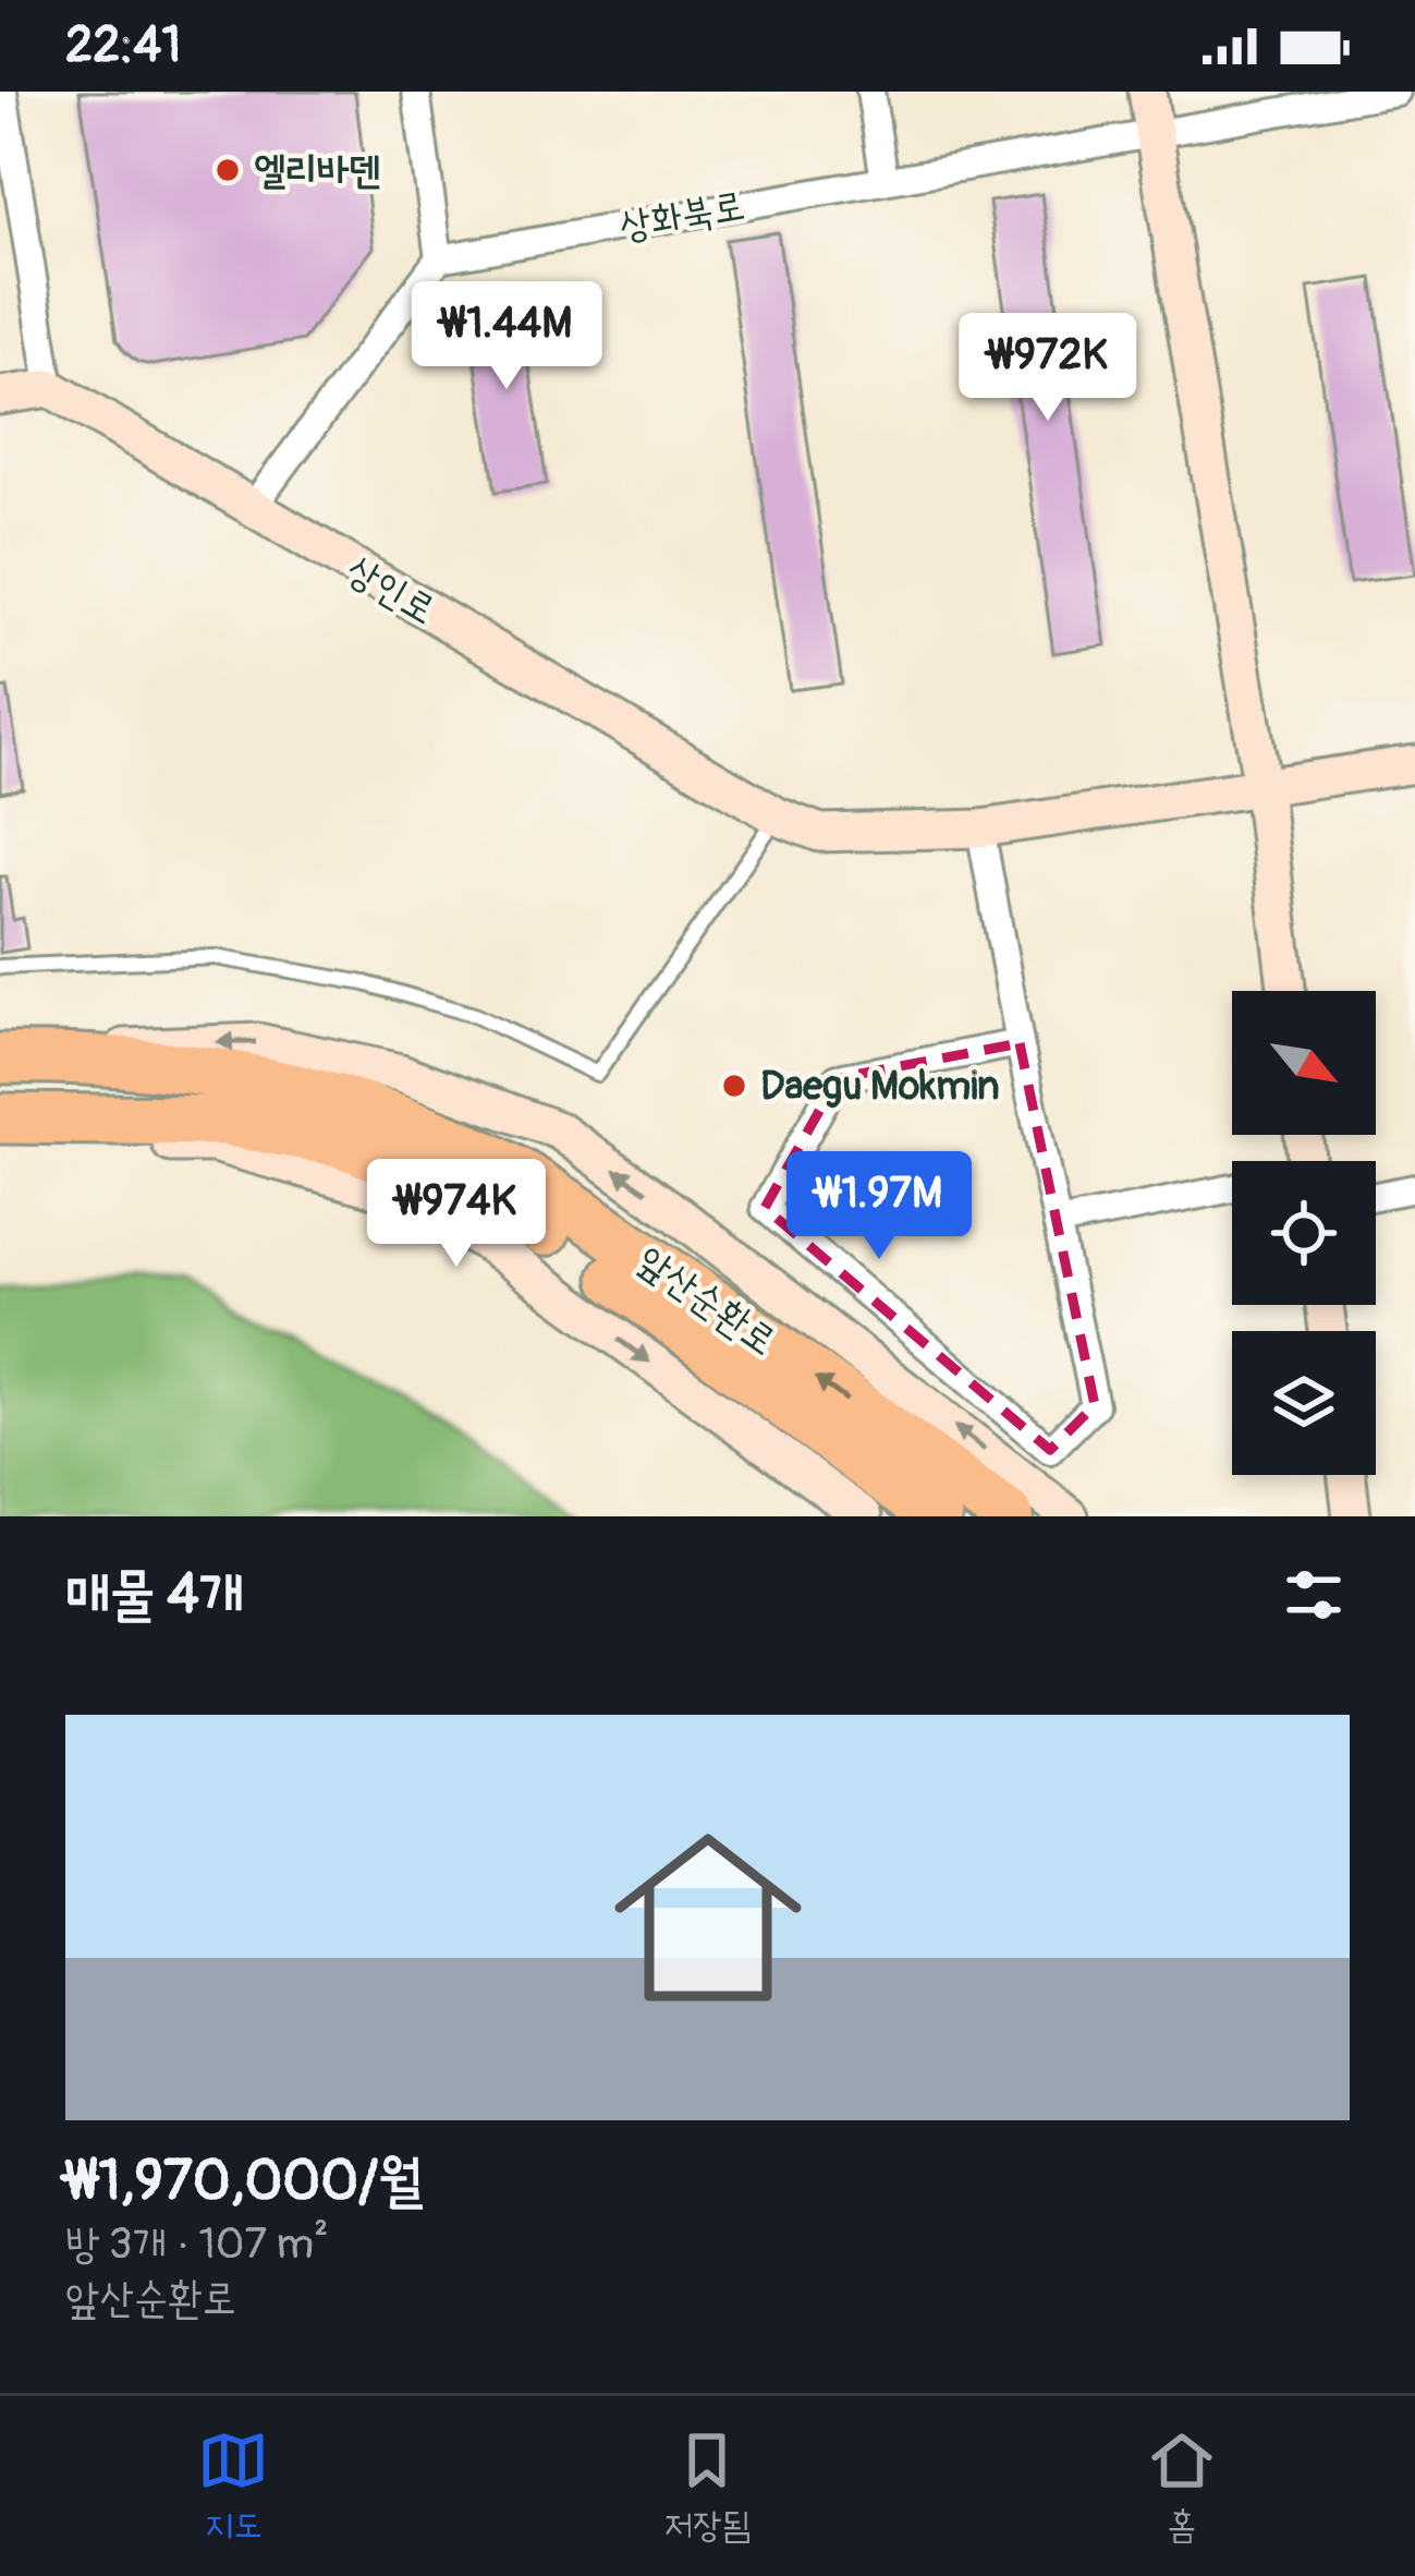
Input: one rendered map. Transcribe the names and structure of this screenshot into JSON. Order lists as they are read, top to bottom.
{
  "streets": {
    "highway": ["앞산순환로"],
    "street": ["상화북로", "상인로"]
  },
  "places": ["엘리바덴", "Daegu Mokmin"],
  "north": "bottom right",
  "page": {
    "status": "22:41",
    "price": [
      "₩1.44M",
      "₩972K",
      "₩1.97M",
      "₩974K"
    ],
    "heading": "매물 4개",
    "list": [
      {
        "name": "₩1,970,000/월",
        "note": "방 3개 · 107 m² · 앞산순환로"
      }
    ],
    "tabs": ["지도", "저장됨", "홈"]
  }
}
